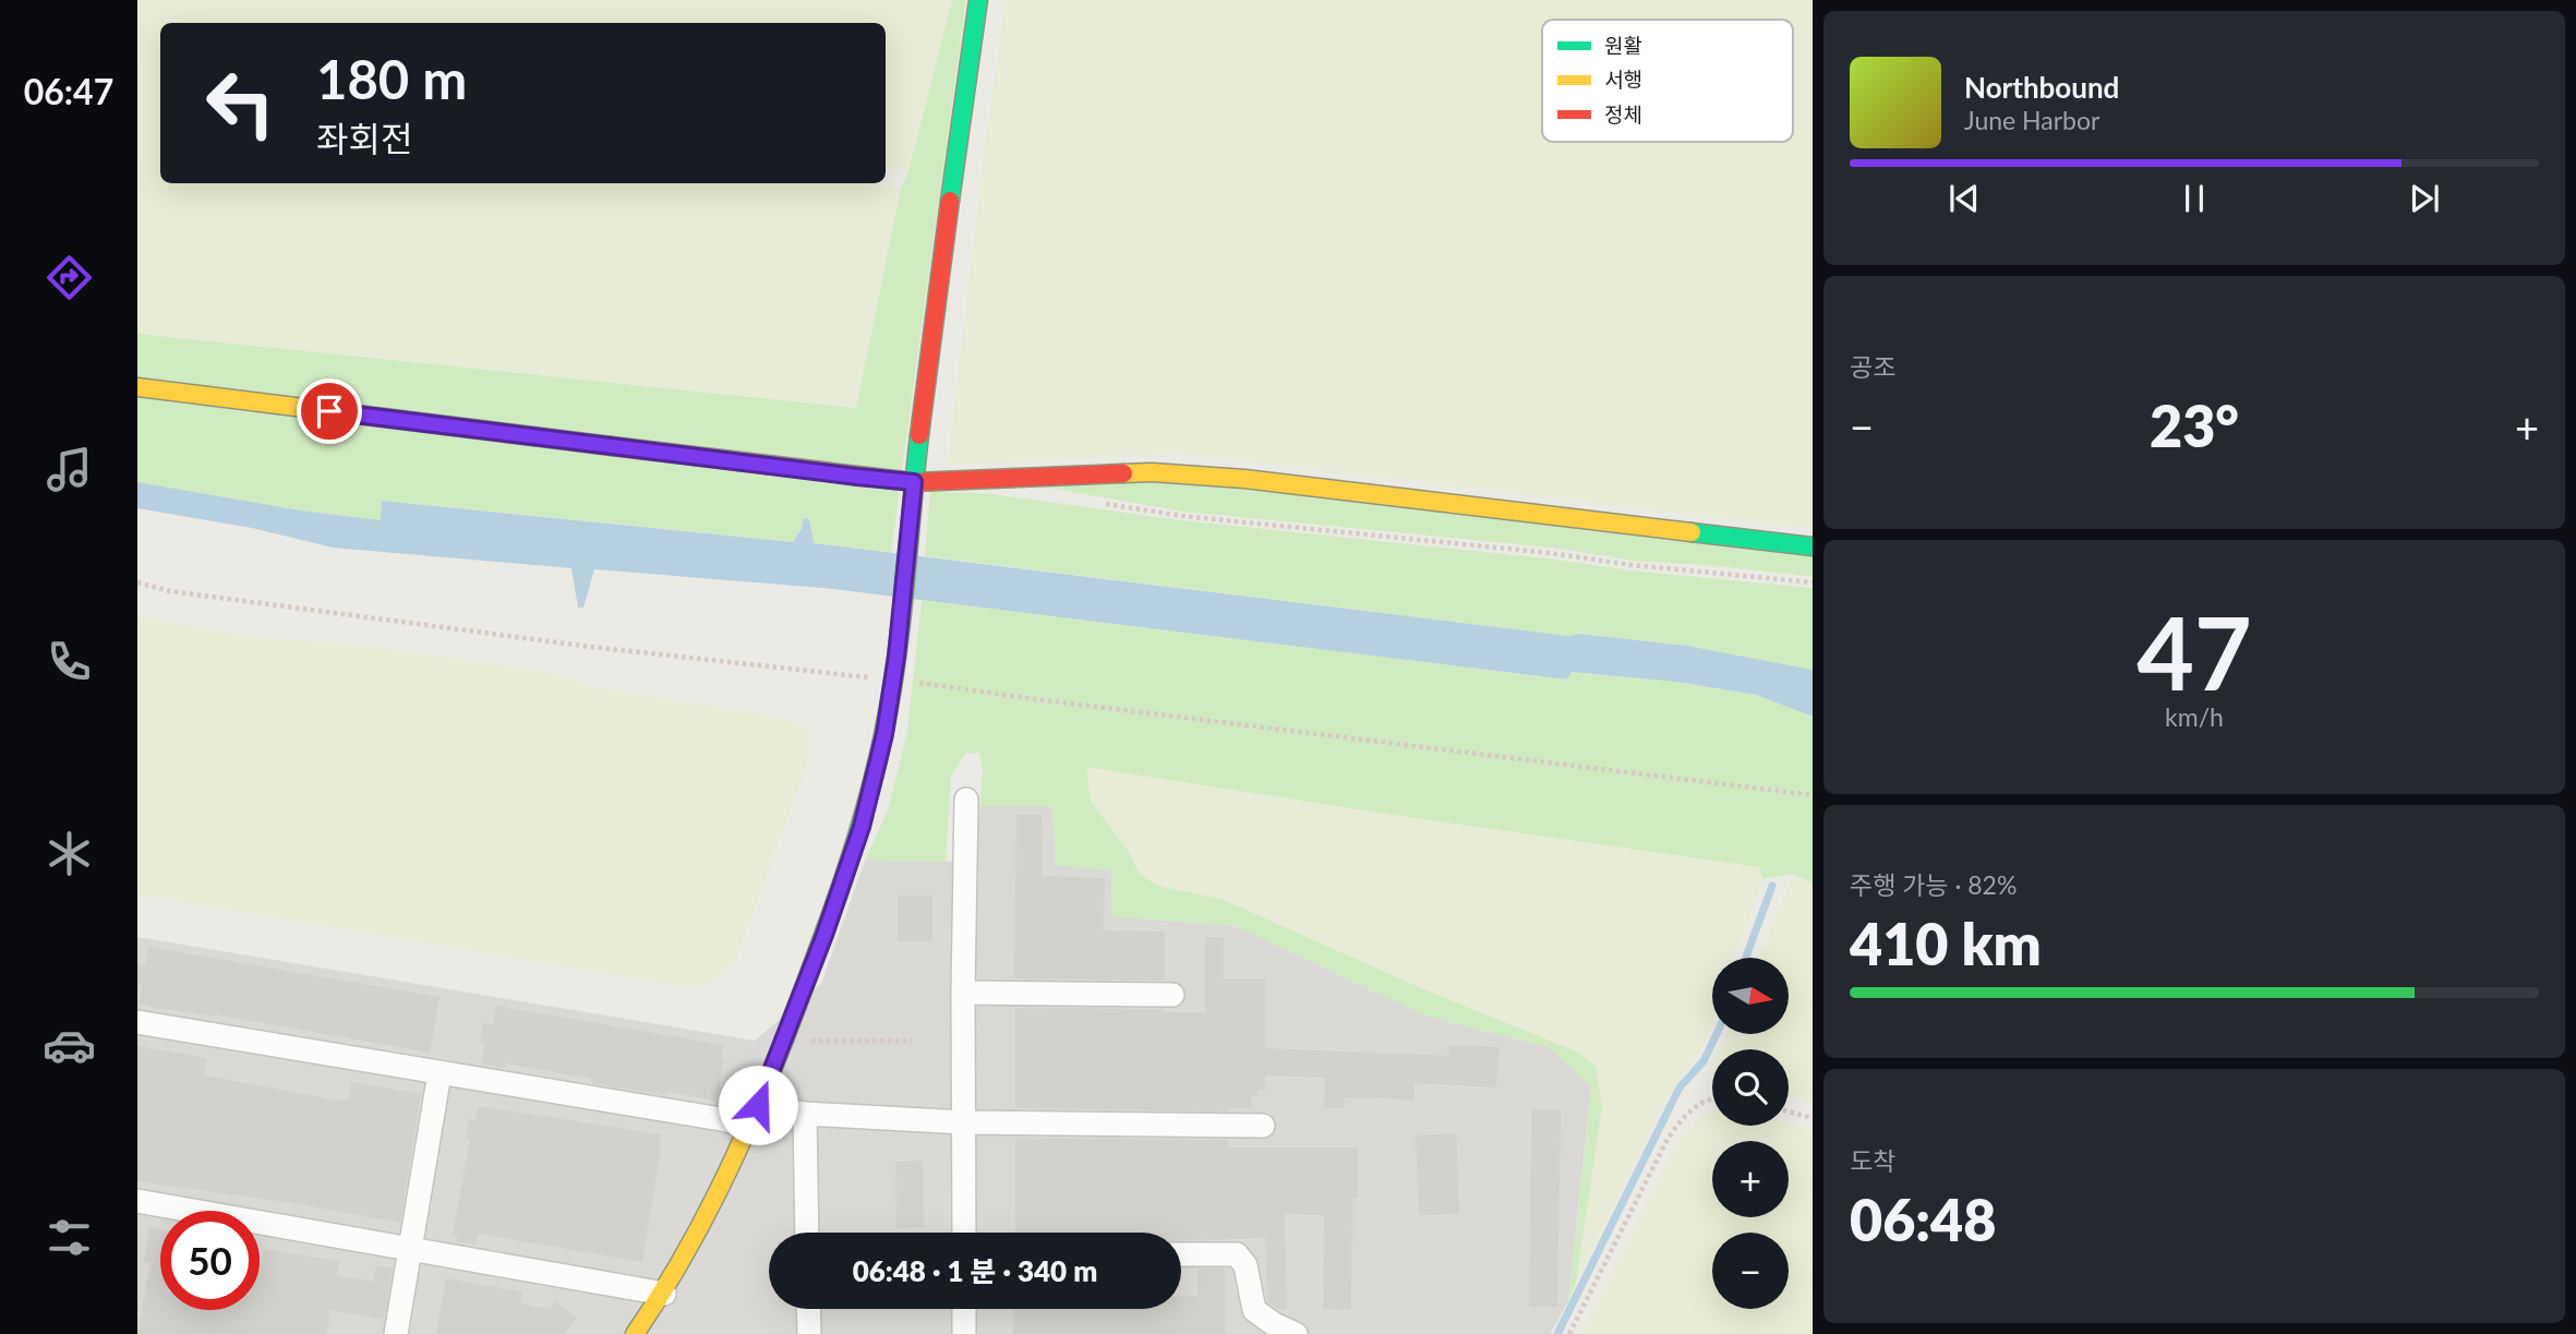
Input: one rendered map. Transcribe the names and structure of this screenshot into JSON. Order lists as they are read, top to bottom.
{
  "legend": ["원활", "서행", "정체"],
  "north": "right",
  "page": {
    "tabs": "06:47",
    "turn": ["180 m", "좌회전"],
    "song": ["Northbound", "June Harbor"],
    "tile": [
      "공조",
      ["47", "km/h"],
      ["주행 가능 · 82%", "410 km"],
      ["도착", "06:48"]
    ],
    "heat": ["−", "23°", "+"],
    "map_buttons": ["+", "−"],
    "limit": "50",
    "trip": "06:48 · 1 분 · 340 m"
  }
}
